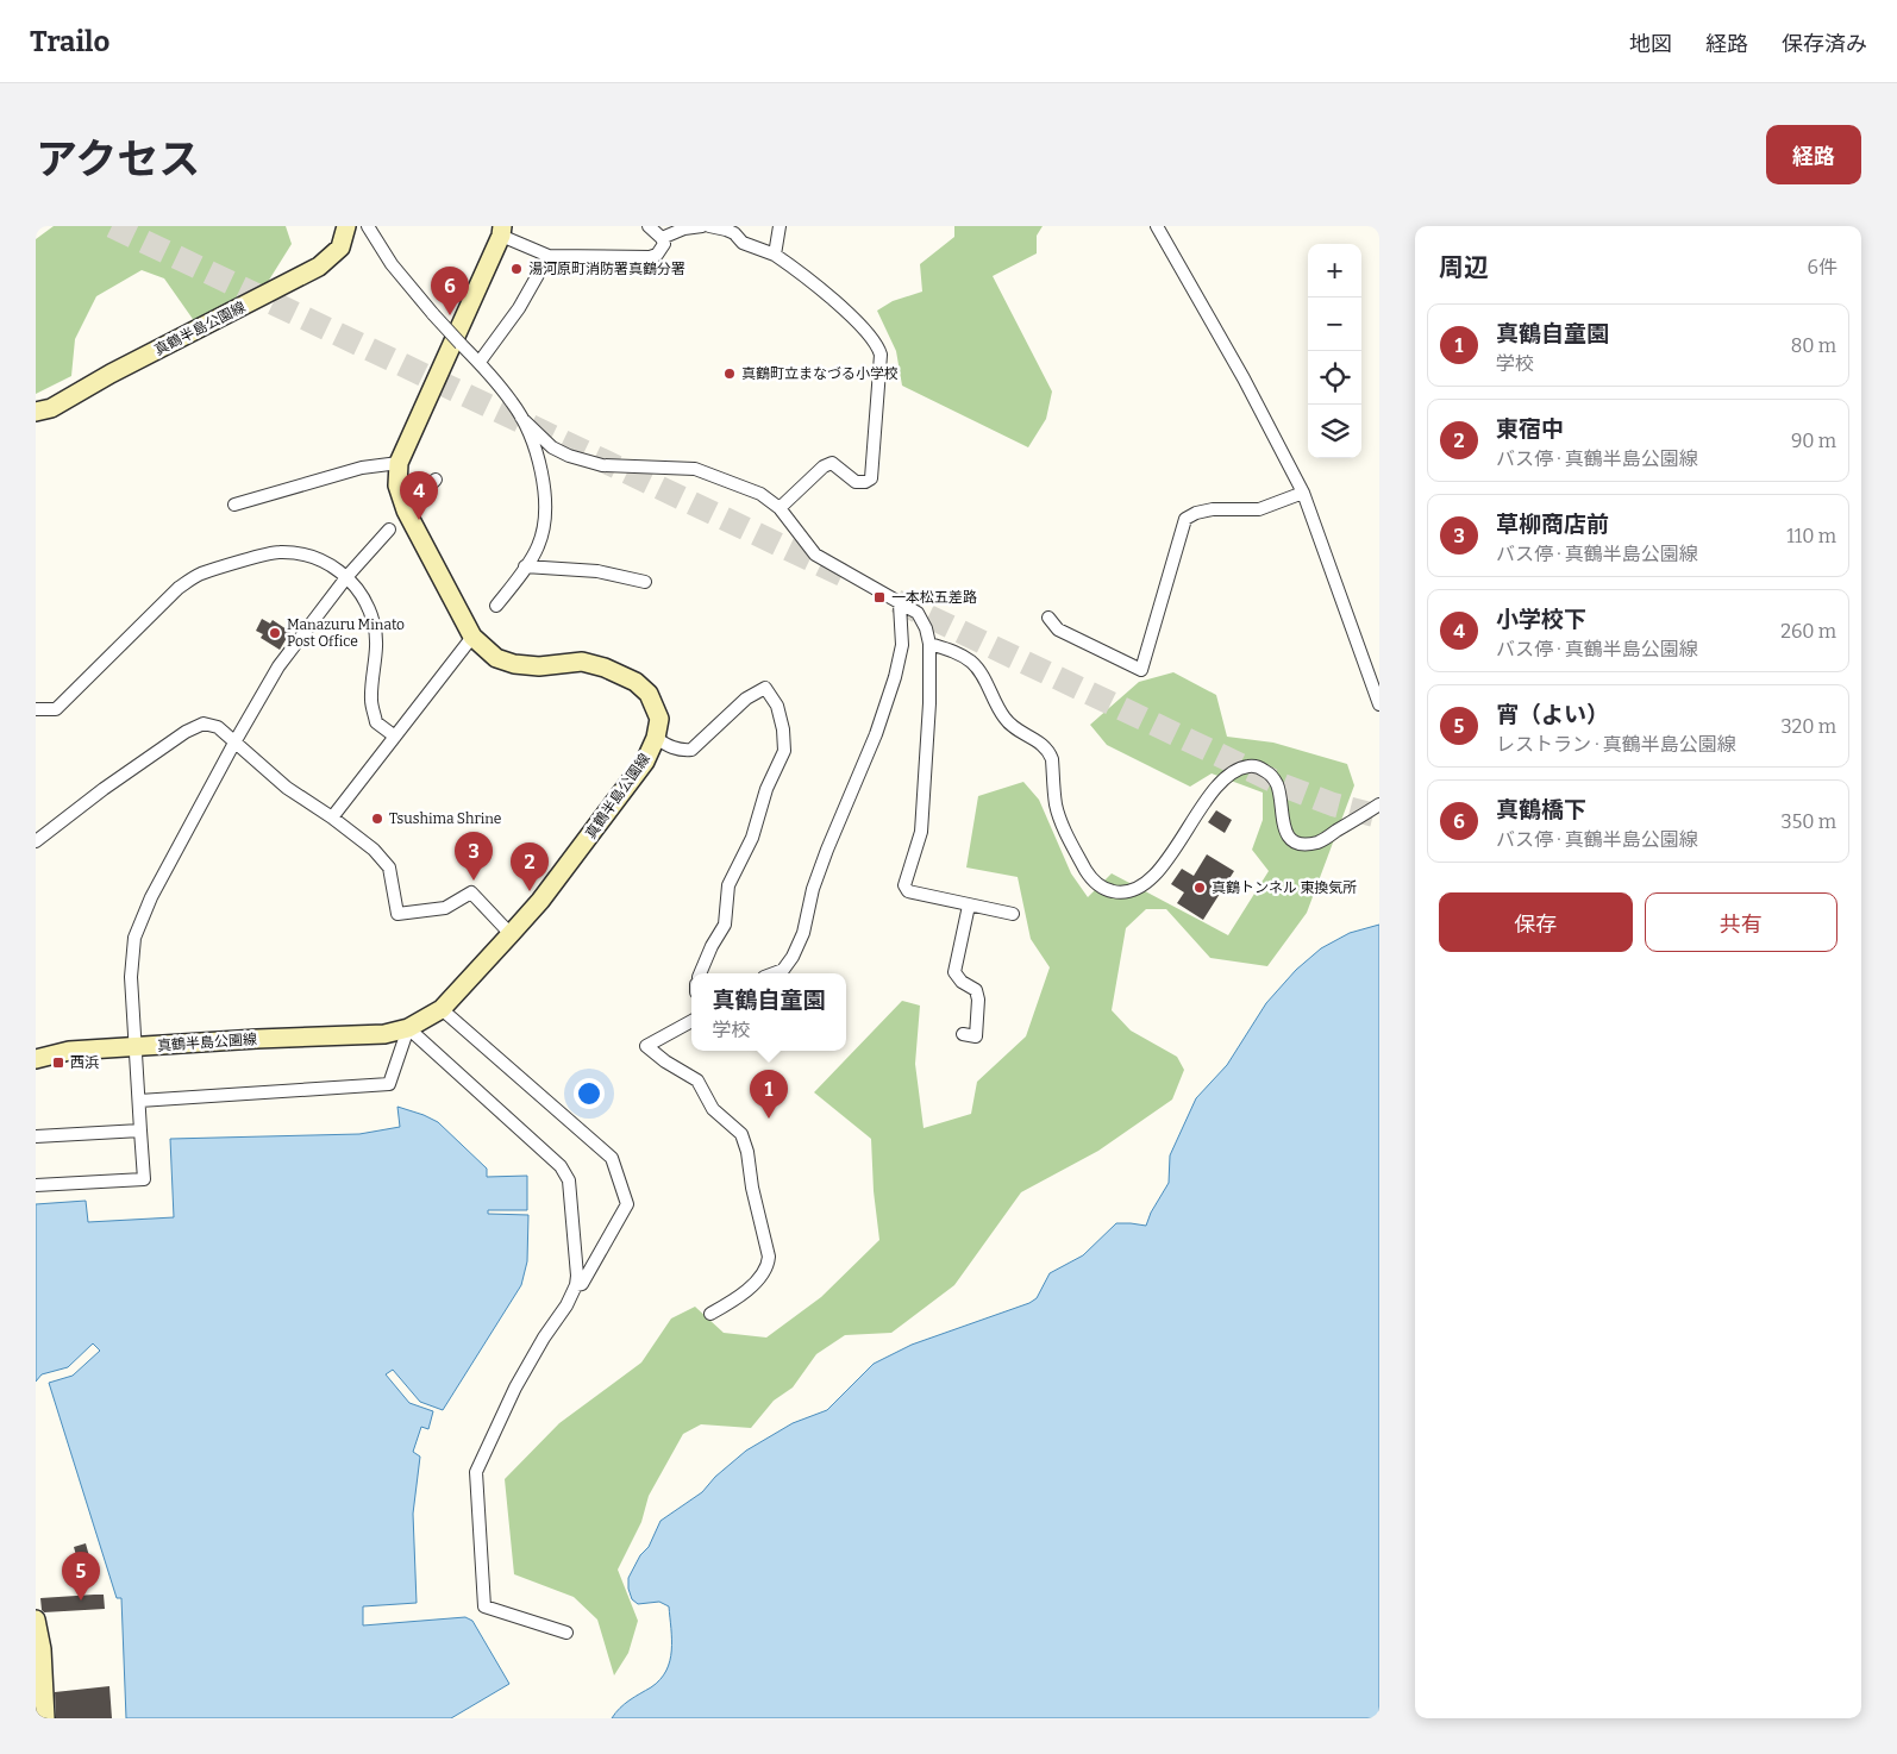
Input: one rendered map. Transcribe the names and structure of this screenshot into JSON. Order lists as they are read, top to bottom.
{
  "streets": {
    "main road": ["真鶴半島公園線"]
  },
  "places": {
    "other": [
      "湯河原町消防署真鶴分署",
      "真鶴町立まなづる小学校",
      "Manazuru Minato Post Office",
      "Tsushima Shrine",
      "真鶴トンネル 東換気所"
    ],
    "transit": ["一本松五差路", "西浜"]
  },
  "page": {
    "header": "Trailo",
    "nav": ["地図", "経路", "保存済み"],
    "title": "アクセス",
    "buttons": [
      "経路",
      ["保存", "共有"]
    ],
    "heading": ["周辺", "6件"],
    "map_buttons": ["+", "−"],
    "pins": [
      "6",
      "4",
      "3",
      "2",
      "1",
      "5"
    ],
    "list": [
      {
        "mark": "1",
        "name": "真鶴自童園",
        "note": "学校",
        "value": "80 m"
      },
      {
        "mark": "2",
        "name": "東宿中",
        "note": "バス停 · 真鶴半島公園線",
        "value": "90 m"
      },
      {
        "mark": "3",
        "name": "草柳商店前",
        "note": "バス停 · 真鶴半島公園線",
        "value": "110 m"
      },
      {
        "mark": "4",
        "name": "小学校下",
        "note": "バス停 · 真鶴半島公園線",
        "value": "260 m"
      },
      {
        "mark": "5",
        "name": "宵（よい）",
        "note": "レストラン · 真鶴半島公園線",
        "value": "320 m"
      },
      {
        "mark": "6",
        "name": "真鶴橋下",
        "note": "バス停 · 真鶴半島公園線",
        "value": "350 m"
      }
    ],
    "popup": ["真鶴自童園", "学校"]
  }
}
